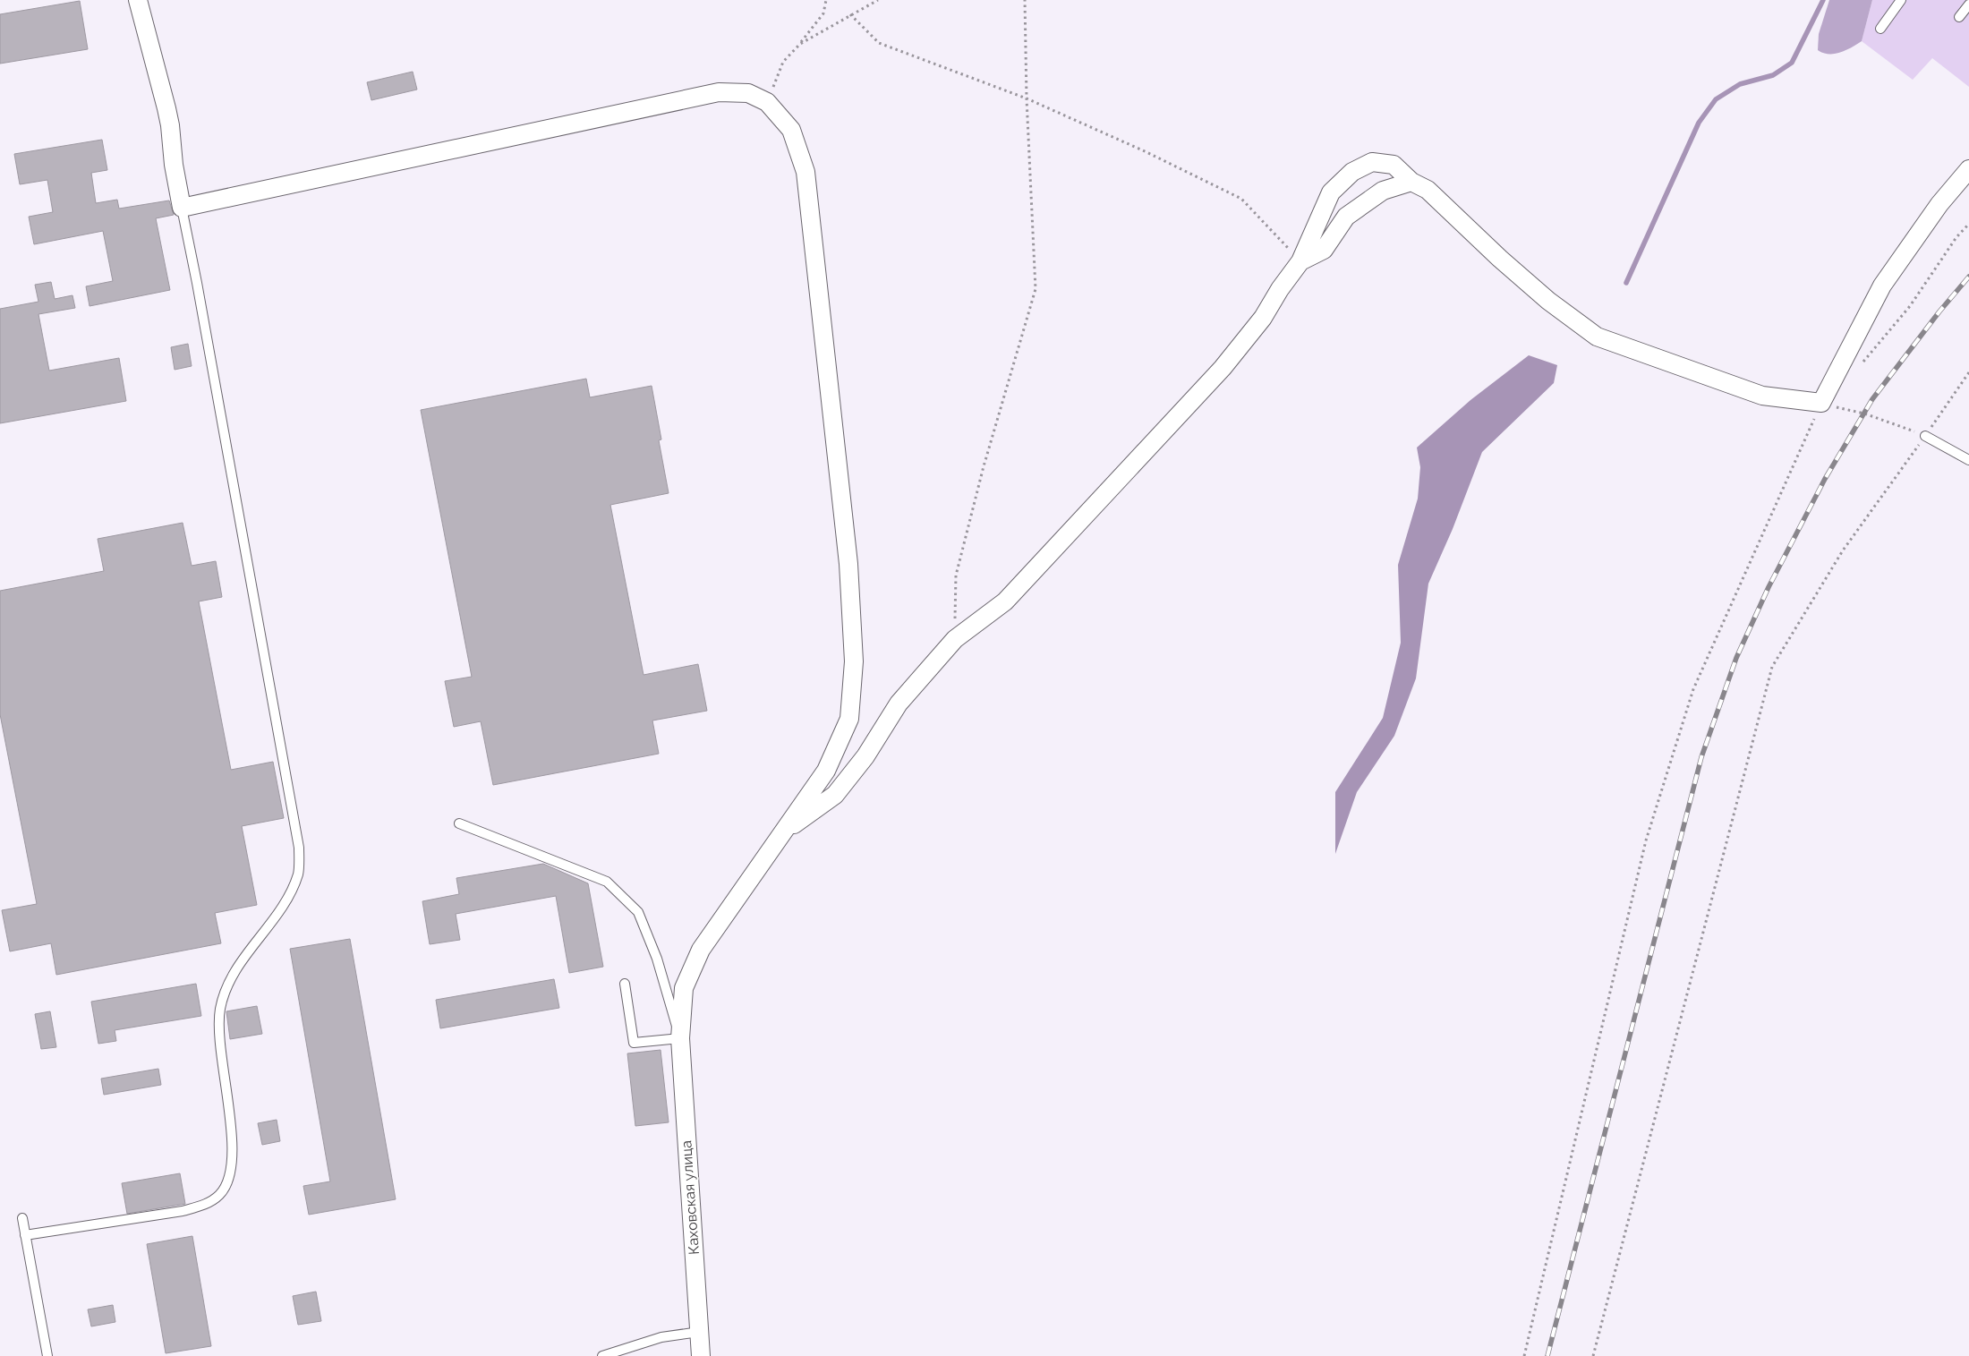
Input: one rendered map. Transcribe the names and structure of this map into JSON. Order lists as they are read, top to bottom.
{
  "streets": {
    "street": ["Каховская улица"]
  }
}
